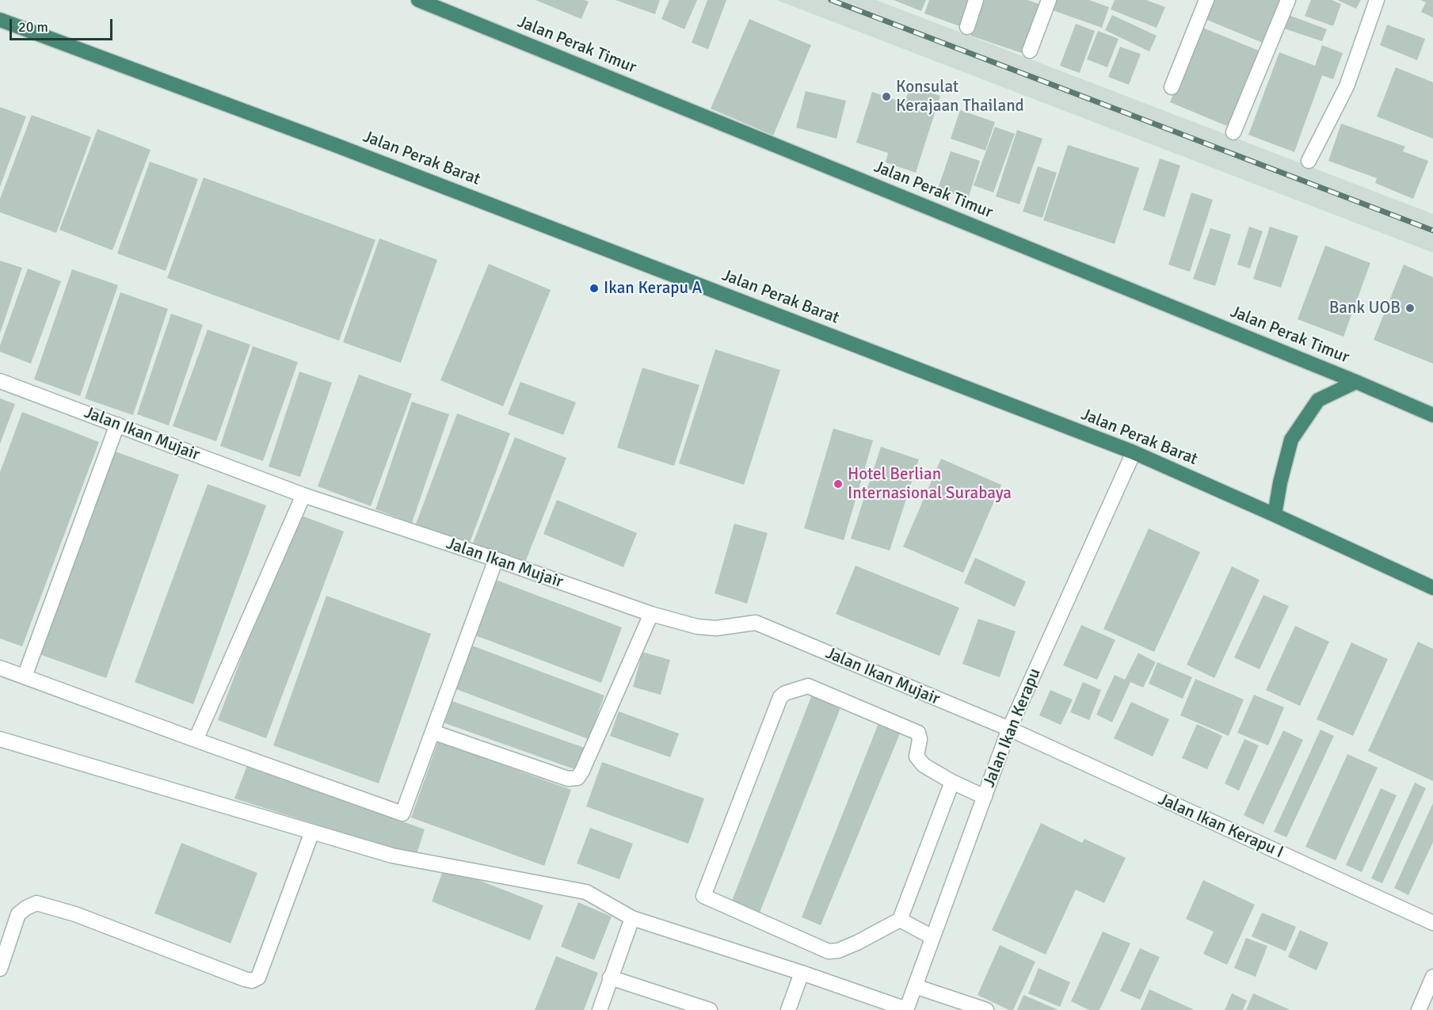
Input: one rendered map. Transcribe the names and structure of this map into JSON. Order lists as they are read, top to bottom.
{
  "streets": {
    "highway": ["Jalan Perak Timur", "Jalan Perak Barat"],
    "street": ["Jalan Ikan Mujair", "Jalan Ikan Kerapu", "Jalan Ikan Kerapu I"]
  },
  "crossings": [
    ["Jalan Perak Barat", "Jalan Ikan Kerapu"],
    ["Jalan Ikan Mujair", "Jalan Ikan Kerapu"],
    ["Jalan Ikan Mujair", "Jalan Ikan Kerapu I"],
    ["Jalan Ikan Kerapu", "Jalan Ikan Kerapu I"]
  ],
  "places": [
    "Konsulat Kerajaan Thailand",
    "Ikan Kerapu A",
    "Bank UOB",
    "Hotel Berlian Internasional Surabaya"
  ],
  "scale_bar": "20 m"
}
